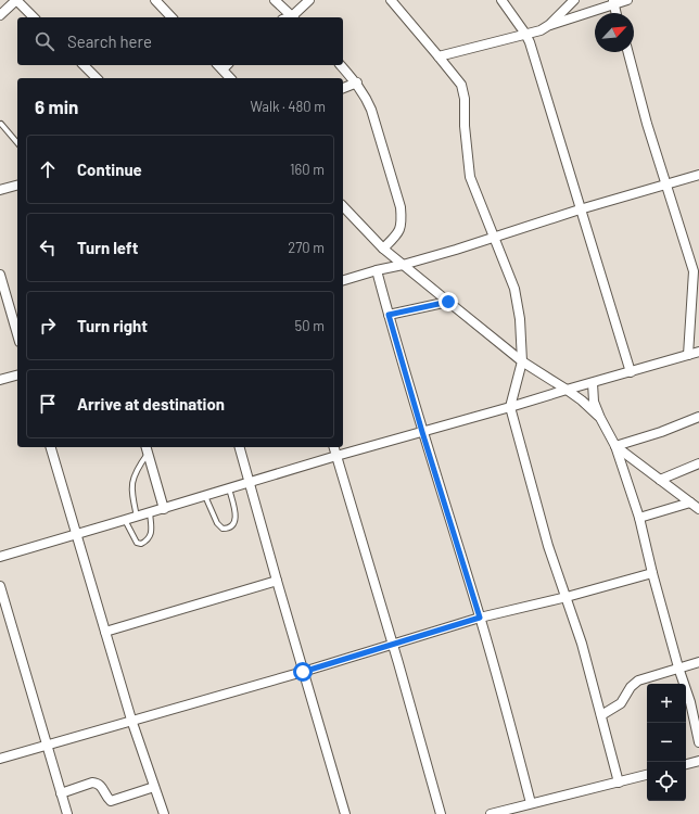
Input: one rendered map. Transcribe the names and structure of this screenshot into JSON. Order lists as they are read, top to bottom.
{
  "north": "top right",
  "page": {
    "search": "Search here",
    "heading": ["6 min", "Walk · 480 m"],
    "list": [
      ["Continue", "160 m"],
      ["Turn left", "270 m"],
      ["Turn right", "50 m"],
      "Arrive at destination"
    ],
    "map_buttons": ["+", "−"]
  }
}
